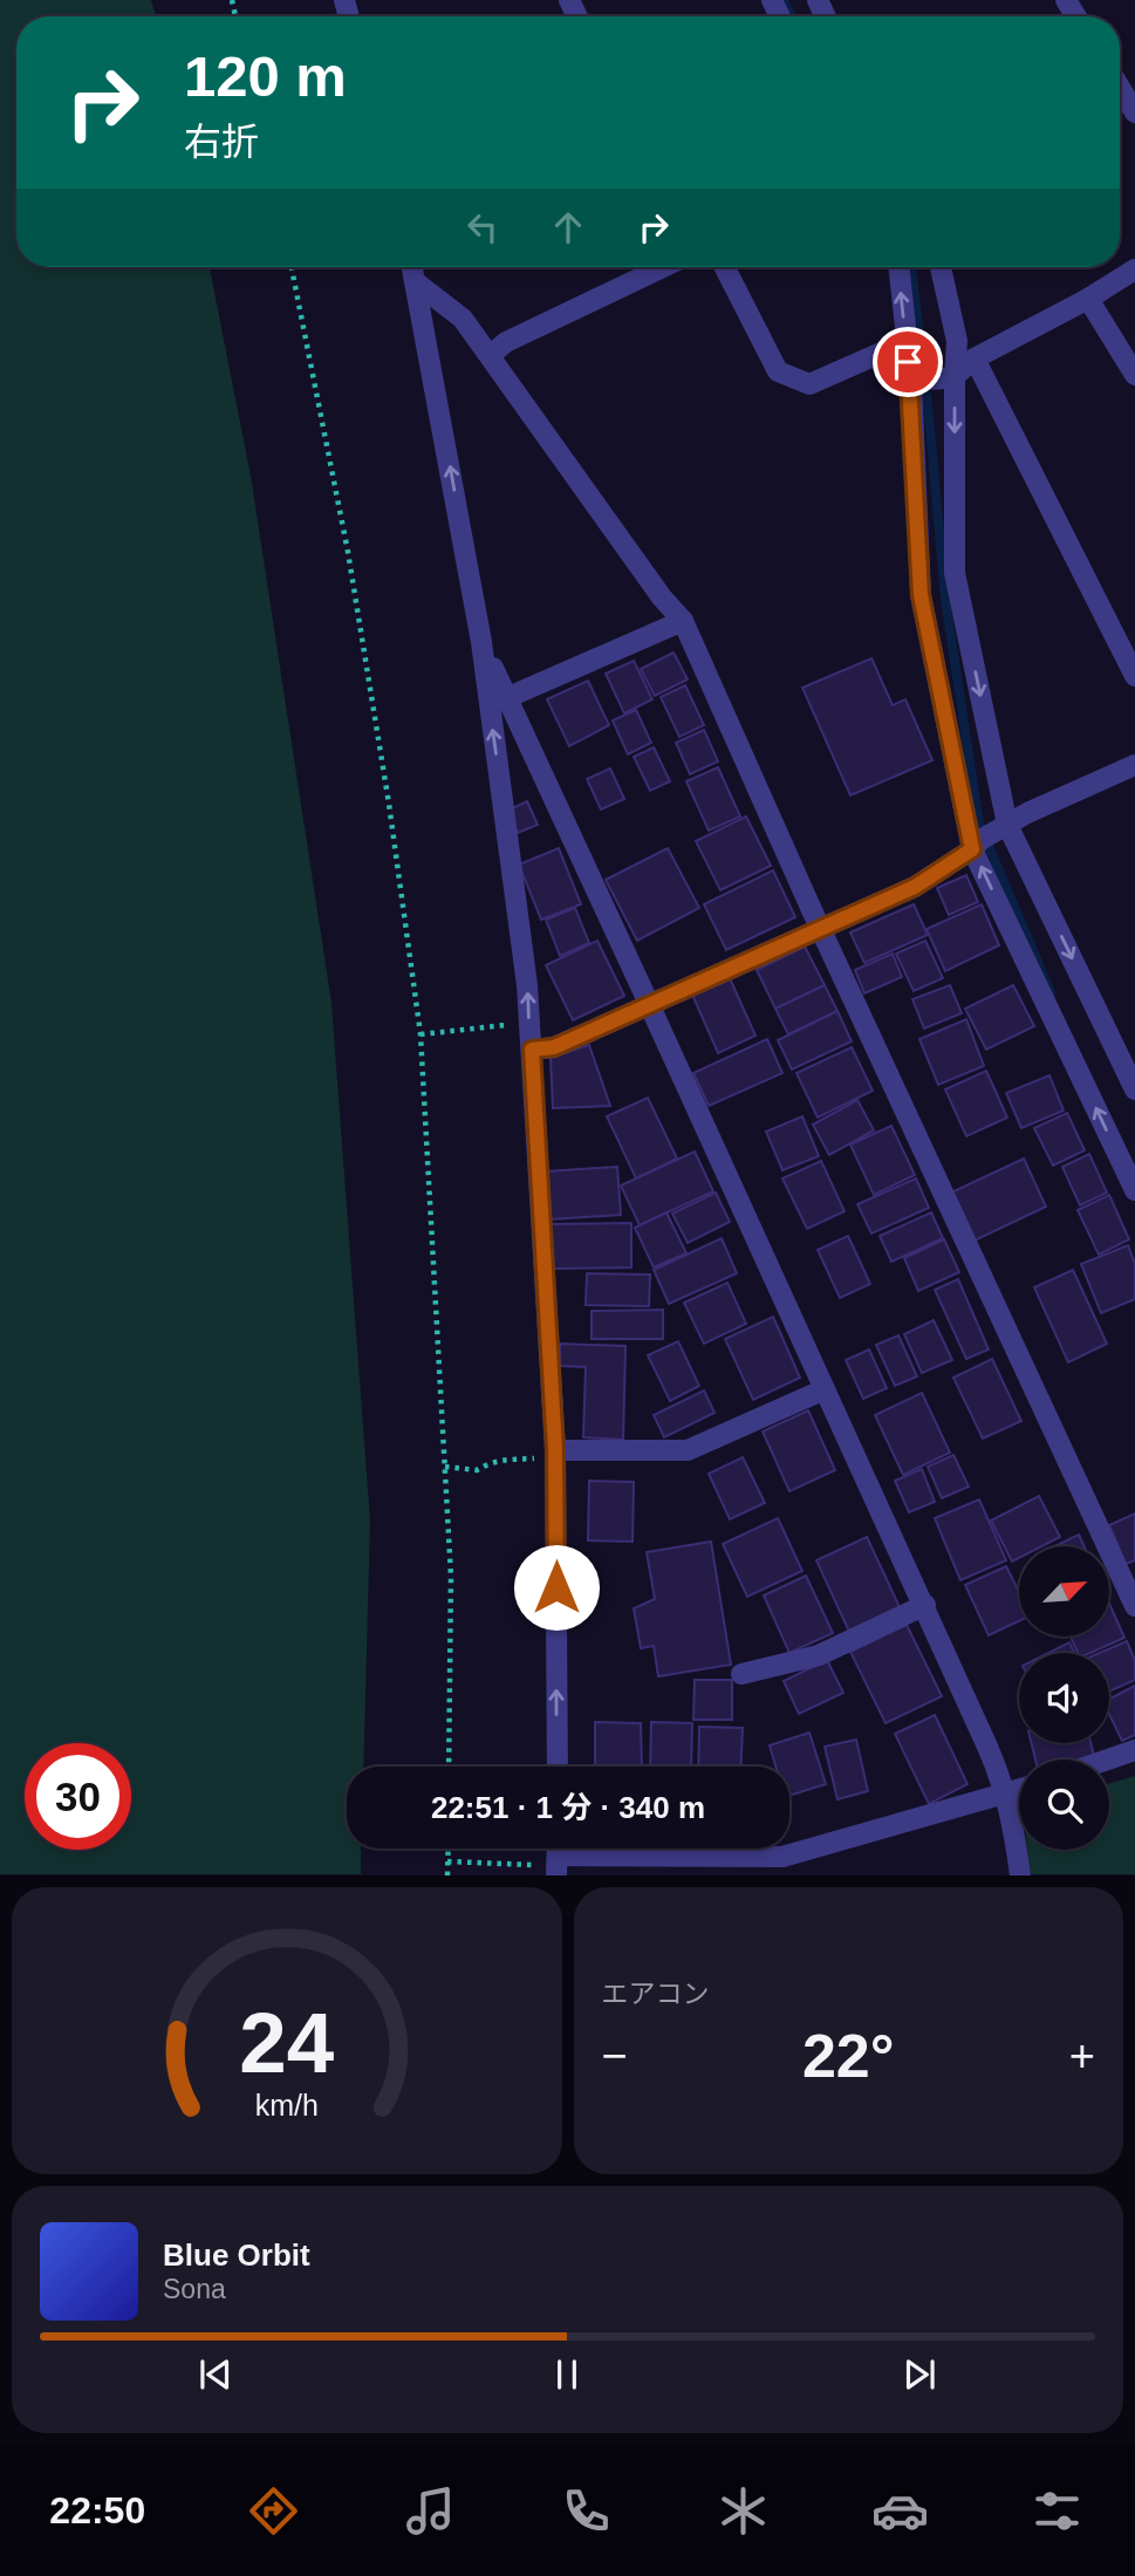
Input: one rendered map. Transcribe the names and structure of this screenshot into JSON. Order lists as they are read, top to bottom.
{
  "north": "top right",
  "page": {
    "turn": ["120 m", "右折"],
    "limit": "30",
    "trip": "22:51 · 1 分 · 340 m",
    "tile": "エアコン",
    "heat": ["−", "22°", "+"],
    "song": ["Blue Orbit", "Sona"],
    "tabs": "22:50",
    "gauge": ["24", "km/h"]
  }
}
